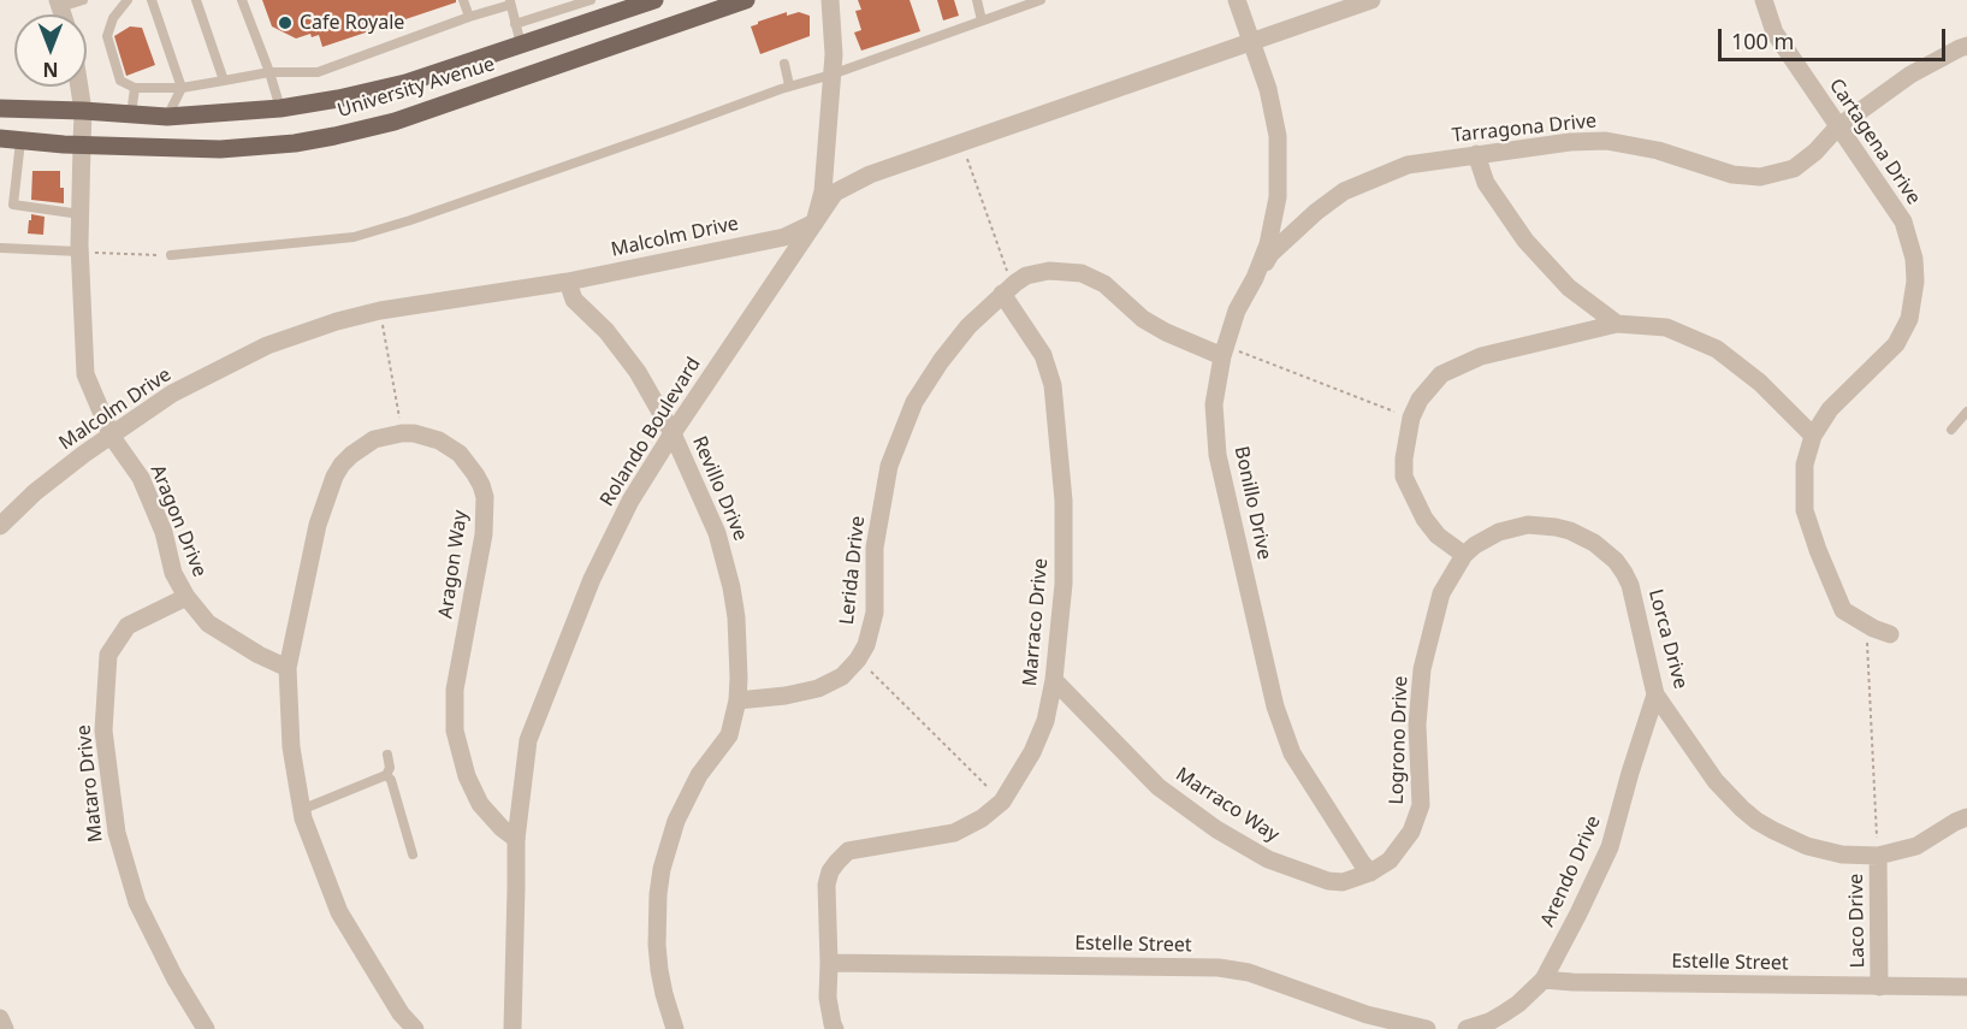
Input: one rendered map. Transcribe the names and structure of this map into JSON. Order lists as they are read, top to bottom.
{
  "streets": {
    "main road": ["University Avenue"],
    "street": [
      "Tarragona Drive",
      "Cartagena Drive",
      "Malcolm Drive",
      "Rolando Boulevard",
      "Revillo Drive",
      "Bonillo Drive",
      "Aragon Drive",
      "Aragon Way",
      "Lerida Drive",
      "Marraco Drive",
      "Lorca Drive",
      "Logrono Drive",
      "Mataro Drive",
      "Marraco Way",
      "Arendo Drive",
      "Laco Drive",
      "Estelle Street"
    ]
  },
  "crossings": [
    ["University Avenue", "Aragon Drive"],
    ["Tarragona Drive", "Cartagena Drive"],
    ["Tarragona Drive", "Bonillo Drive"],
    ["Malcolm Drive", "Rolando Boulevard"],
    ["Malcolm Drive", "Revillo Drive"],
    ["Malcolm Drive", "Aragon Drive"],
    ["Rolando Boulevard", "Revillo Drive"],
    ["Rolando Boulevard", "Aragon Way"],
    ["Revillo Drive", "Lerida Drive"],
    ["Bonillo Drive", "Lerida Drive"],
    ["Bonillo Drive", "Logrono Drive"],
    ["Bonillo Drive", "Marraco Way"],
    ["Aragon Drive", "Aragon Way"],
    ["Aragon Drive", "Mataro Drive"],
    ["Lerida Drive", "Marraco Drive"],
    ["Marraco Drive", "Marraco Way"],
    ["Marraco Drive", "Estelle Street"],
    ["Lorca Drive", "Logrono Drive"],
    ["Lorca Drive", "Arendo Drive"],
    ["Lorca Drive", "Laco Drive"],
    ["Logrono Drive", "Marraco Way"],
    ["Arendo Drive", "Estelle Street"],
    ["Laco Drive", "Estelle Street"]
  ],
  "places": ["Cafe Royale"],
  "scale_bar": "100 m",
  "north": "bottom"
}
